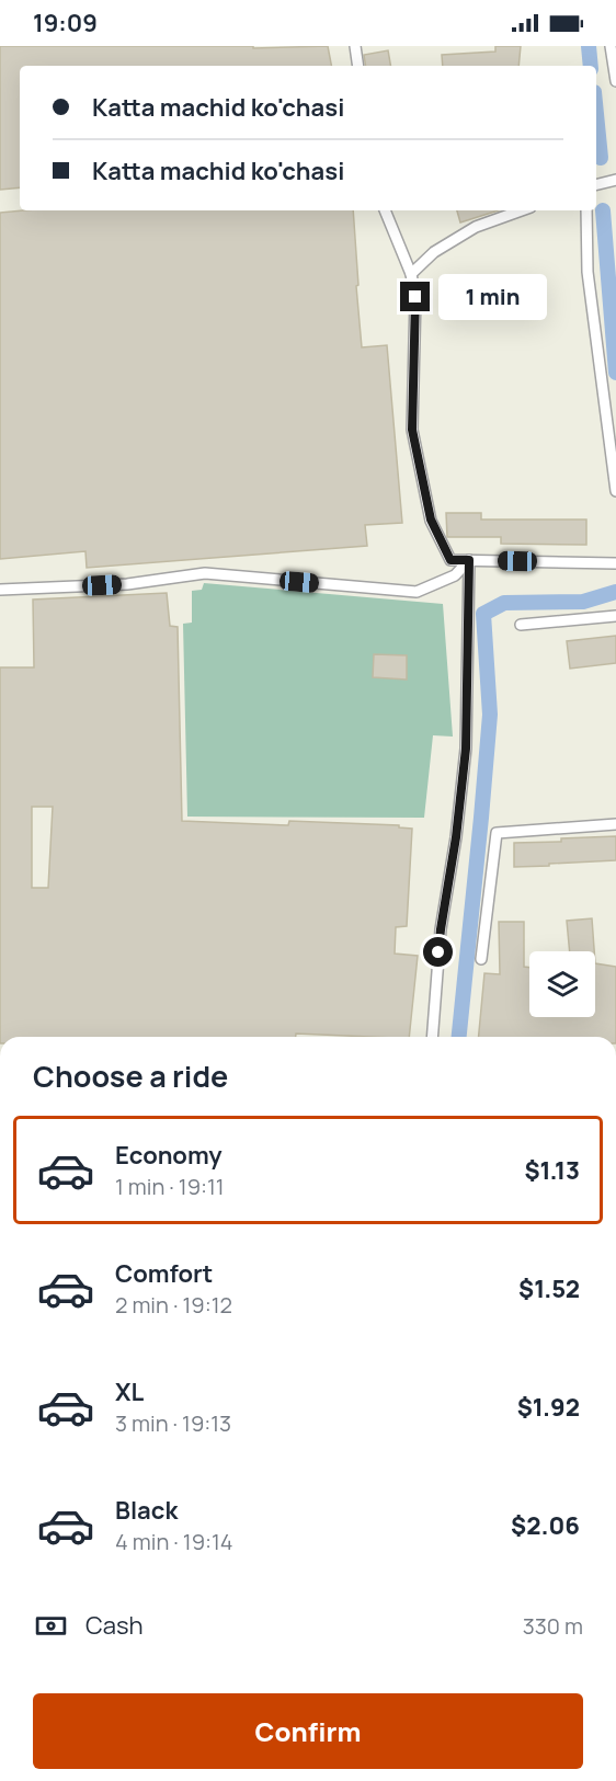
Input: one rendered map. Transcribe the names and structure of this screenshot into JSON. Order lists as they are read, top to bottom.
{
  "page": {
    "status": "19:09",
    "banner": ["Katta machid ko'chasi", "Katta machid ko'chasi"],
    "bubble": "1 min",
    "heading": "Choose a ride",
    "list": [
      {
        "name": "Economy",
        "note": "1 min · 19:11",
        "value": "$1.13"
      },
      {
        "name": "Comfort",
        "note": "2 min · 19:12",
        "value": "$1.52"
      },
      {
        "name": "XL",
        "note": "3 min · 19:13",
        "value": "$1.92"
      },
      {
        "name": "Black",
        "note": "4 min · 19:14",
        "value": "$2.06"
      }
    ],
    "pay": ["Cash", "330 m"],
    "buttons": "Confirm"
  }
}
